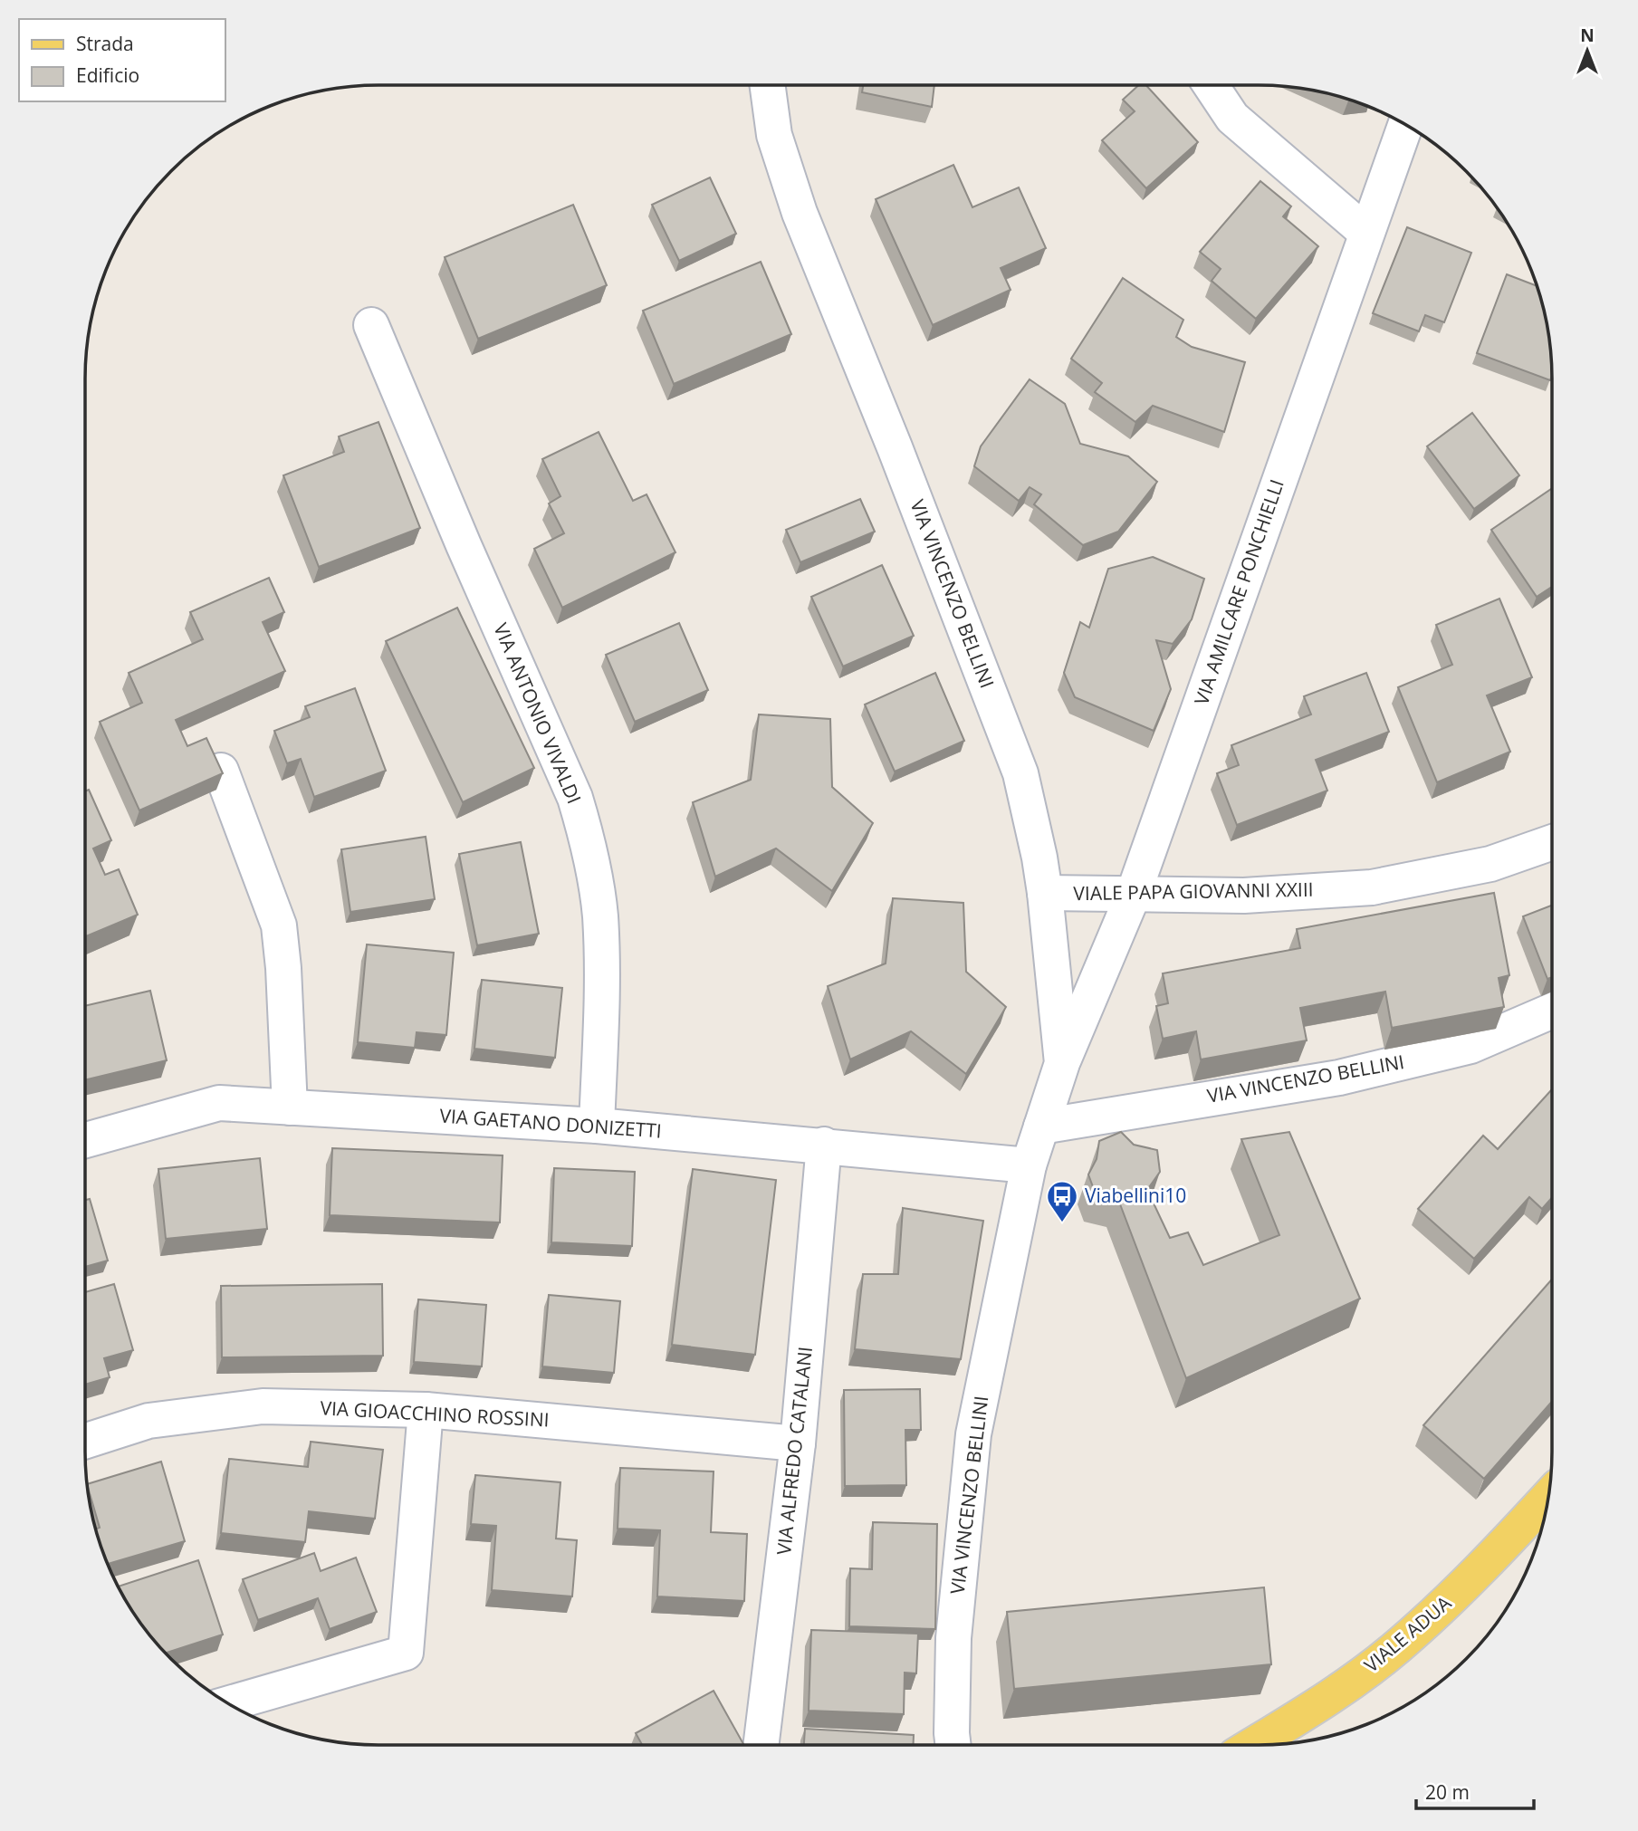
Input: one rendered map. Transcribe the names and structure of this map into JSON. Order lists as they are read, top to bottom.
{
  "streets": {
    "main road": ["VIALE ADUA"],
    "street": [
      "VIA AMILCARE PONCHIELLI",
      "VIA VINCENZO BELLINI",
      "VIA ANTONIO VIVALDI",
      "VIALE PAPA GIOVANNI XXIII",
      "VIA GAETANO DONIZETTI",
      "VIA GIOACCHINO ROSSINI",
      "VIA ALFREDO CATALANI"
    ]
  },
  "crossings": [
    ["VIA AMILCARE PONCHIELLI", "VIA VINCENZO BELLINI"],
    ["VIA AMILCARE PONCHIELLI", "VIALE PAPA GIOVANNI XXIII"],
    ["VIA VINCENZO BELLINI", "VIALE PAPA GIOVANNI XXIII"],
    ["VIA VINCENZO BELLINI", "VIA GAETANO DONIZETTI"],
    ["VIA ANTONIO VIVALDI", "VIA GAETANO DONIZETTI"],
    ["VIA GAETANO DONIZETTI", "VIA ALFREDO CATALANI"],
    ["VIA GIOACCHINO ROSSINI", "VIA ALFREDO CATALANI"]
  ],
  "places": {
    "bus stop": ["Viabellini10"]
  },
  "legend": ["Strada", "Edificio"],
  "scale_bar": "20 m",
  "north": "top"
}
